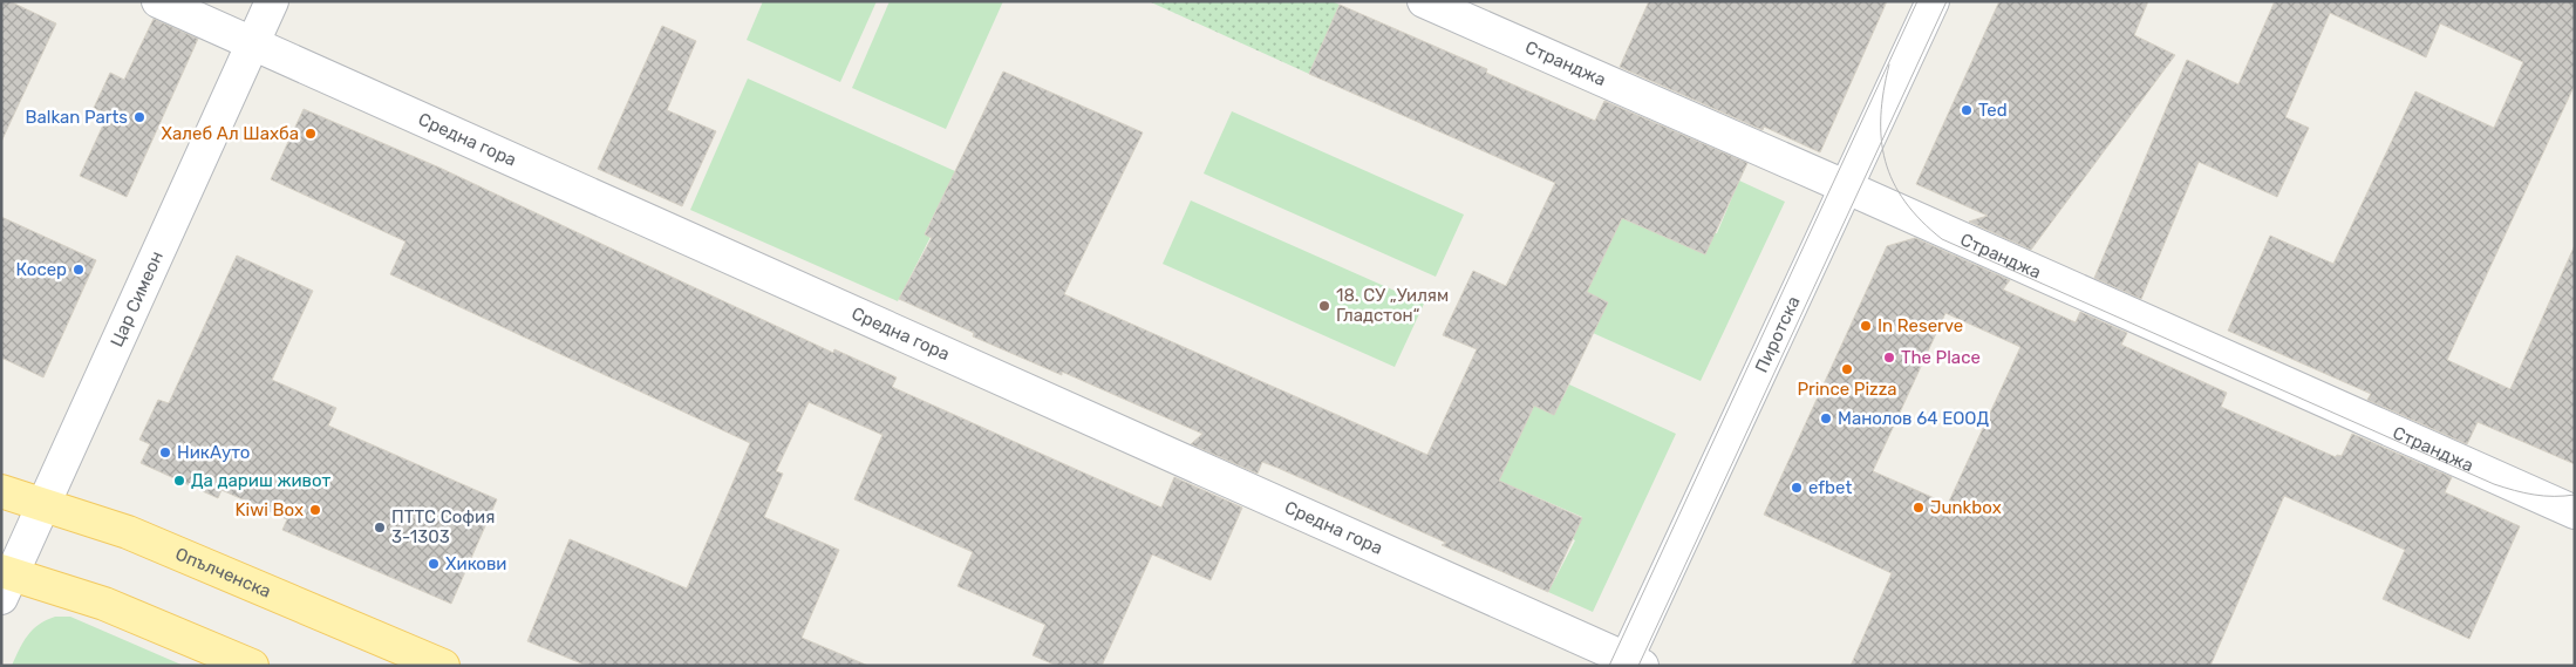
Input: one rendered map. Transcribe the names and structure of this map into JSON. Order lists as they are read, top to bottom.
{
  "streets": {
    "main road": ["Опълченска"],
    "street": [
      "Странджа",
      "Средна гора",
      "Цар Симеон",
      "Пиротска"
    ]
  },
  "crossings": [
    ["Странджа", "Пиротска"],
    ["Средна гора", "Цар Симеон"],
    ["Средна гора", "Пиротска"],
    ["Цар Симеон", "Опълченска"]
  ],
  "places": [
    "Ted",
    "Balkan Parts",
    "Халеб Ал Шахба",
    "Косер",
    "18. СУ „Уилям Гладстон“",
    "In Reserve",
    "The Place",
    "Prince Pizza",
    "Манолов 64 ЕООД",
    "НикАуто",
    "Да дариш живот",
    "efbet",
    "Junkbox",
    "Kiwi Box",
    "ПТТС София 3-1303",
    "Хикови"
  ]
}
